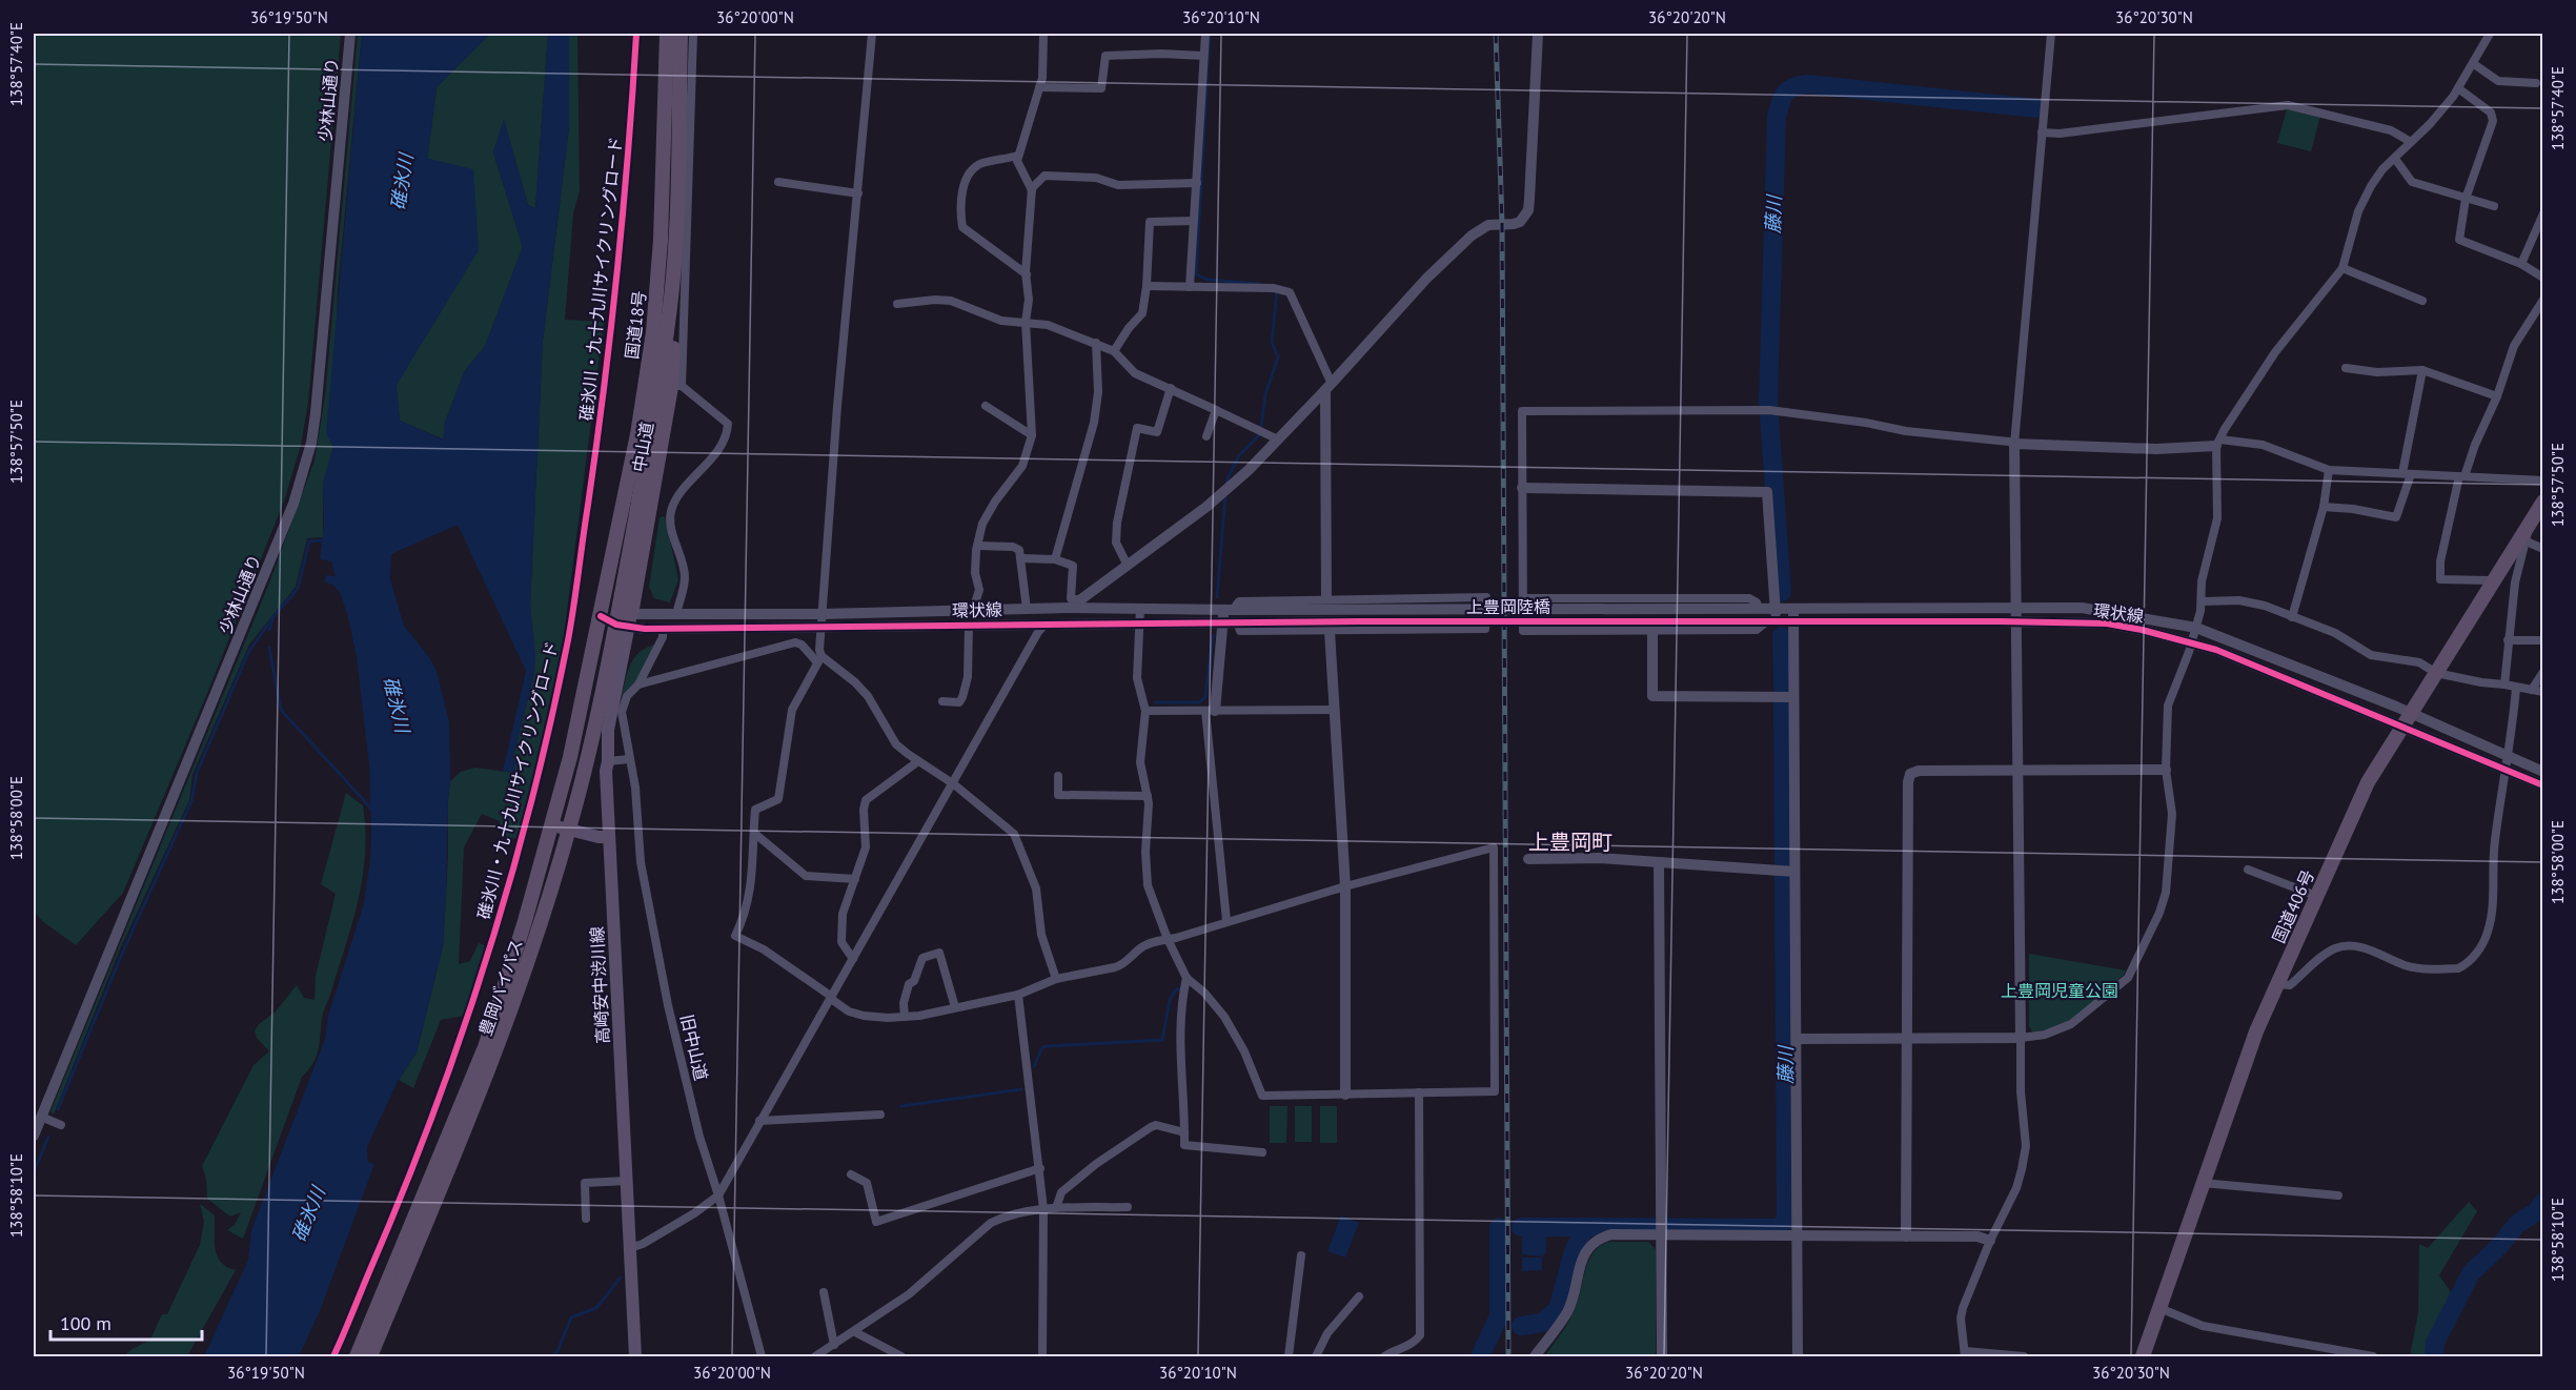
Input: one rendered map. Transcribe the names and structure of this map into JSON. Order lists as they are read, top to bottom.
{
  "streets": {
    "highway": [
      "国道18号",
      "中山道",
      "国道406号",
      "豊岡バイパス"
    ],
    "main road": ["高崎安中渋川線"],
    "street": [
      "少林山通り",
      "上豊岡陸橋",
      "環状線",
      "旧中山道"
    ],
    "cycle path": ["碓氷川・九十九川サイクリングロード"]
  },
  "crossings": [
    ["国道18号", "中山道"],
    ["国道18号", "環状線"],
    ["国道18号", "豊岡バイパス"],
    ["中山道", "環状線"],
    ["中山道", "高崎安中渋川線"],
    ["中山道", "豊岡バイパス"],
    ["上豊岡陸橋", "環状線"],
    ["環状線", "国道406号"],
    ["環状線", "高崎安中渋川線"],
    ["環状線", "豊岡バイパス"],
    ["環状線", "旧中山道"],
    ["高崎安中渋川線", "豊岡バイパス"]
  ],
  "districts": ["上豊岡町"],
  "water": ["碓氷川", "藤川"],
  "parks": ["上豊岡児童公園"],
  "scale_bar": "100 m",
  "coordinates": [
    "36°19'50\"N",
    "36°20'00\"N",
    "36°20'10\"N",
    "36°20'20\"N",
    "36°20'30\"N",
    "138°57'40\"E",
    "138°57'50\"E",
    "138°58'00\"E",
    "138°58'10\"E"
  ]
}
